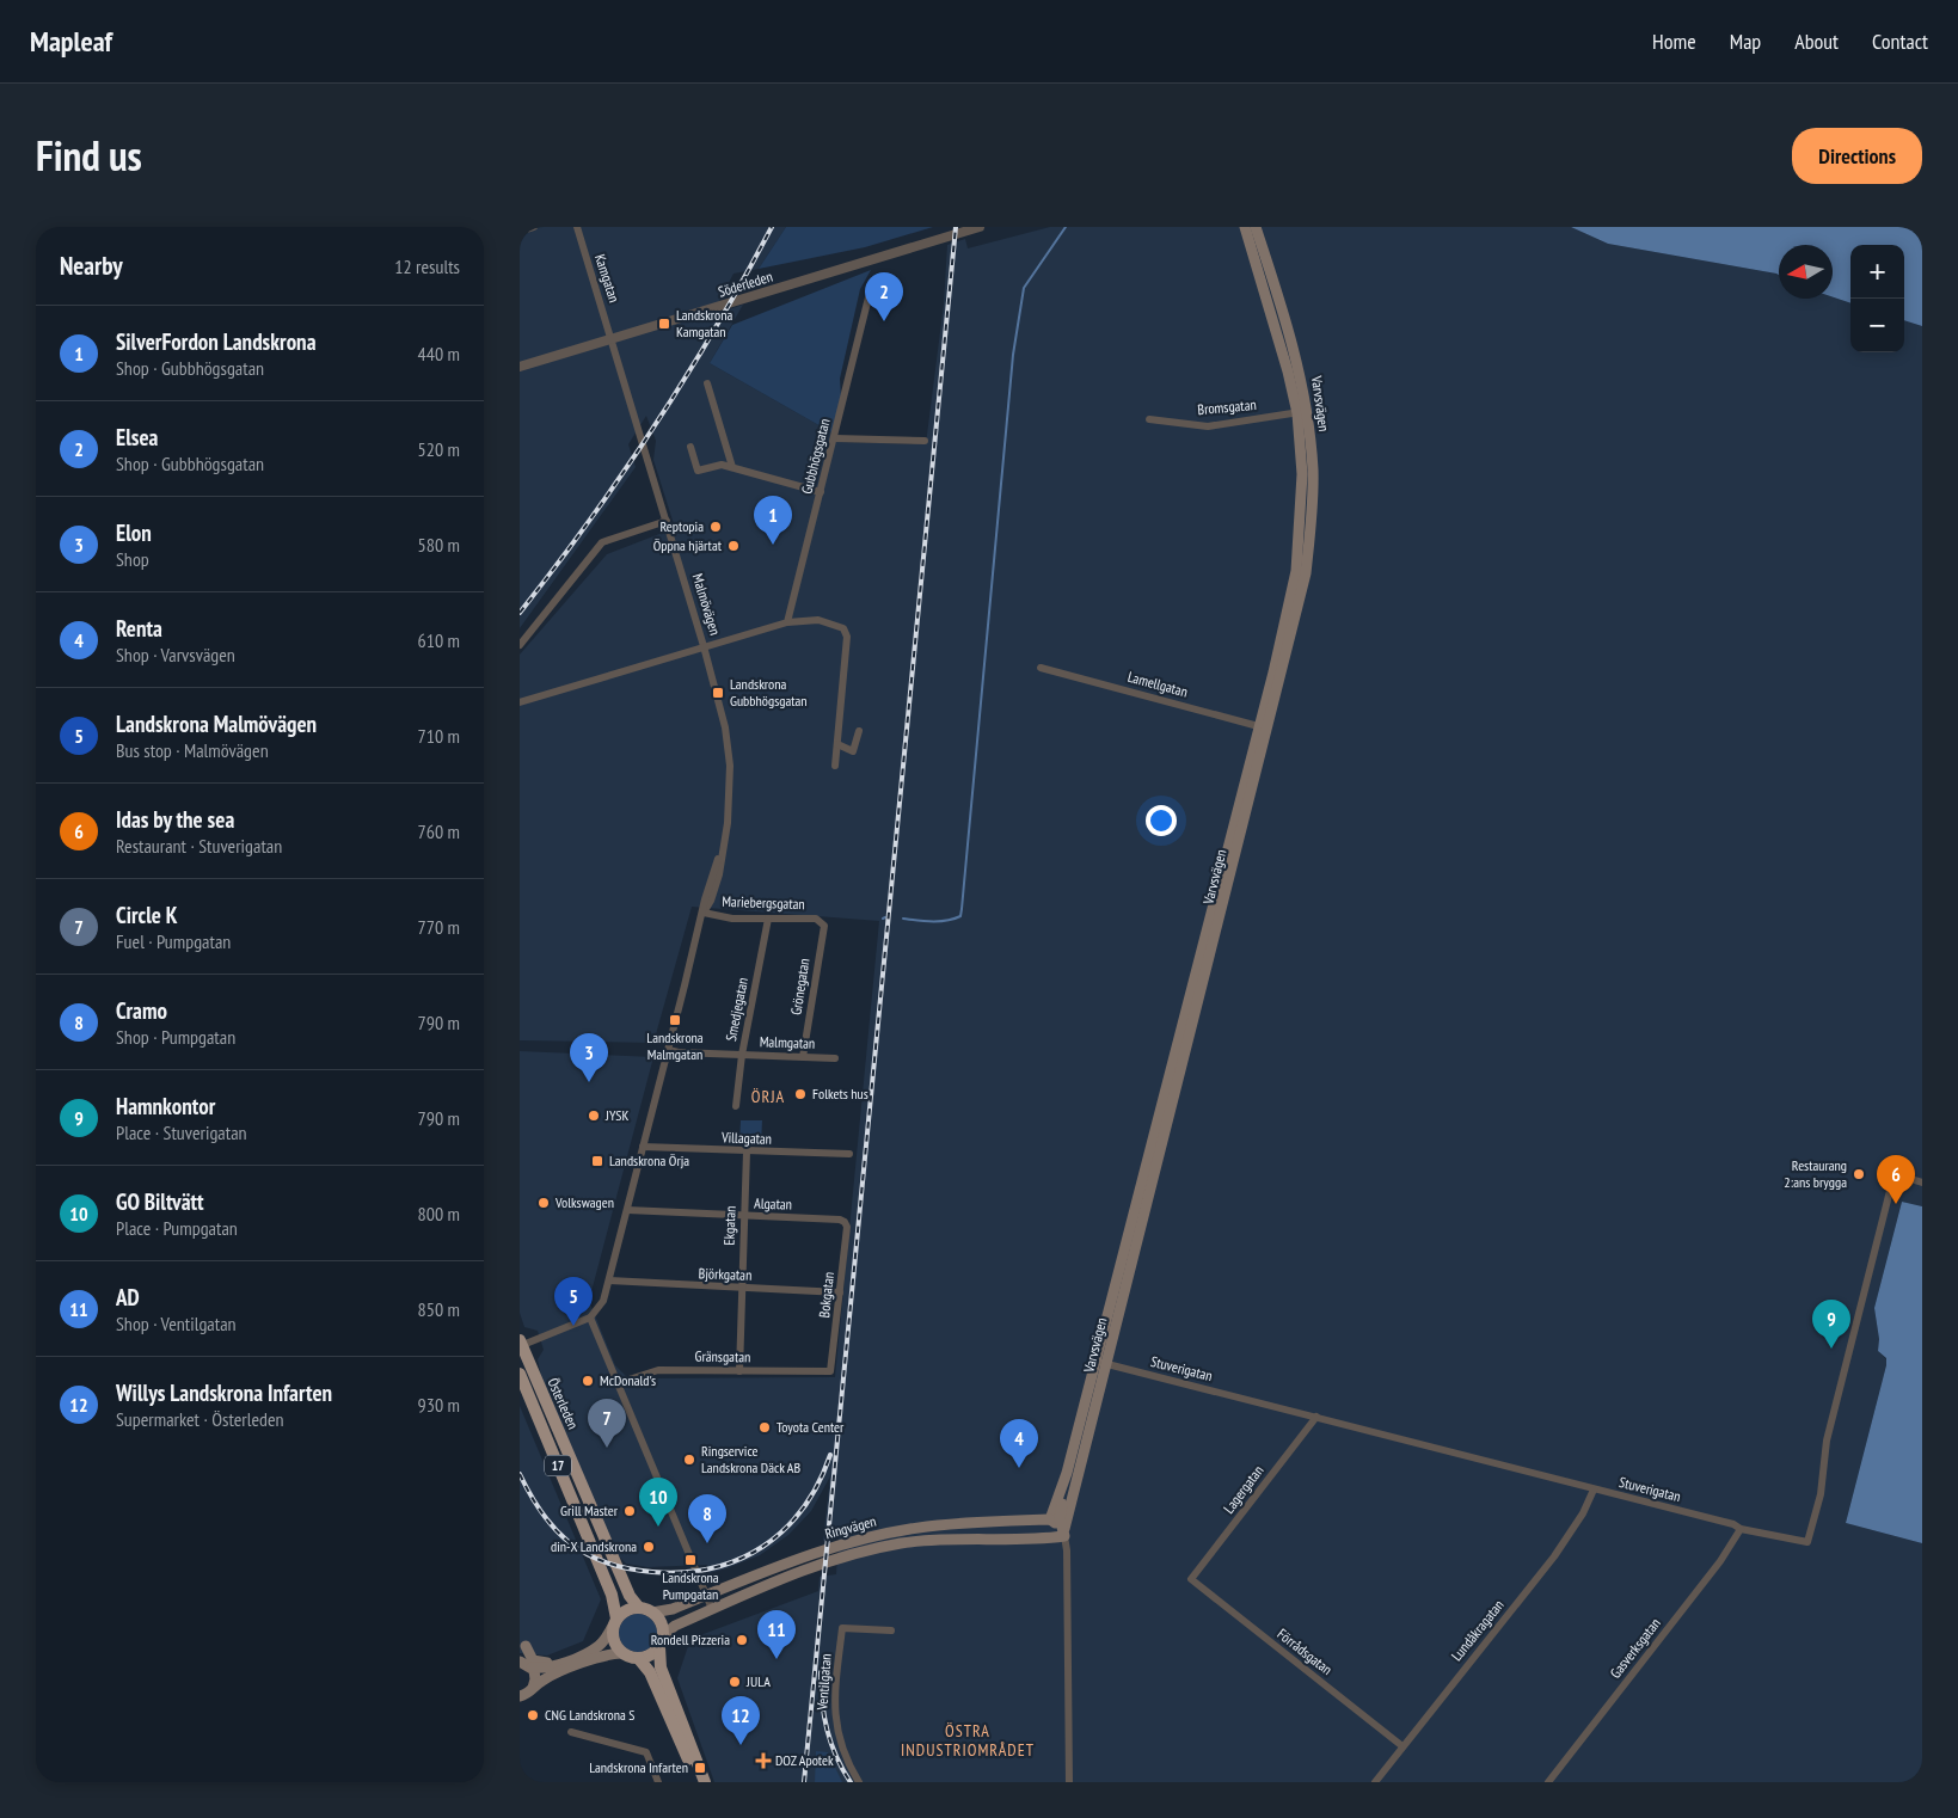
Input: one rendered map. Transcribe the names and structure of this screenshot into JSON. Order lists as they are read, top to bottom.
{
  "streets": {
    "main road": [
      "Varvsvägen",
      "Österleden",
      "17",
      "Ringvägen"
    ],
    "street": [
      "Kamgatan",
      "Söderleden",
      "Bromsgatan",
      "Gubbhögsgatan",
      "Malmövägen",
      "Lamellgatan",
      "Mariebergsgatan",
      "Grönegatan",
      "Smedjegatan",
      "Malmgatan",
      "Villagatan",
      "Algatan",
      "Ekgatan",
      "Björkgatan",
      "Bokgatan",
      "Gränsgatan",
      "Stuverigatan",
      "Lagergatan",
      "Lundåkragatan",
      "Gasverksgatan",
      "Förrådsgatan",
      "Ventilgatan"
    ]
  },
  "crossings": [
    ["Kamgatan", "Söderleden"],
    ["Kamgatan", "Malmövägen"],
    ["Söderleden", "Malmövägen"],
    ["Varvsvägen", "Bromsgatan"],
    ["Varvsvägen", "Lamellgatan"],
    ["Varvsvägen", "Stuverigatan"],
    ["Varvsvägen", "Ringvägen"],
    ["Malmövägen", "Mariebergsgatan"],
    ["Malmövägen", "Malmgatan"],
    ["Malmövägen", "Villagatan"],
    ["Malmövägen", "Algatan"],
    ["Malmövägen", "Björkgatan"],
    ["Mariebergsgatan", "Grönegatan"],
    ["Mariebergsgatan", "Smedjegatan"],
    ["Grönegatan", "Malmgatan"],
    ["Smedjegatan", "Malmgatan"],
    ["Villagatan", "Ekgatan"],
    ["Algatan", "Ekgatan"],
    ["Algatan", "Bokgatan"],
    ["Ekgatan", "Björkgatan"],
    ["Ekgatan", "Gränsgatan"],
    ["Björkgatan", "Bokgatan"],
    ["Bokgatan", "Gränsgatan"],
    ["Stuverigatan", "Lagergatan"],
    ["Stuverigatan", "Lundåkragatan"],
    ["Stuverigatan", "Gasverksgatan"],
    ["Österleden", "17"],
    ["Österleden", "Ringvägen"],
    ["17", "Ringvägen"],
    ["Lagergatan", "Förrådsgatan"],
    ["Lundåkragatan", "Förrådsgatan"]
  ],
  "districts": ["ÖRJA", "ÖSTRA INDUSTRIOMRÅDET"],
  "places": {
    "transit": [
      "Landskrona Kamgatan",
      "Landskrona Gubbhögsgatan",
      "Landskrona Malmgatan",
      "Landskrona Örja",
      "Landskrona Pumpgatan",
      "Landskrona Infarten"
    ],
    "other": [
      "Reptopia",
      "Öppna hjärtat",
      "Folkets hus",
      "JYSK",
      "Restaurang 2:ans brygga",
      "Volkswagen",
      "McDonald's",
      "Toyota Center",
      "Ringservice Landskrona Däck AB",
      "Grill Master",
      "din-X Landskrona",
      "Rondell Pizzeria",
      "JULA",
      "CNG Landskrona S"
    ],
    "health": ["DOZ Apotek"]
  },
  "north": "left",
  "page": {
    "header": "Mapleaf",
    "nav": [
      "Home",
      "Map",
      "About",
      "Contact"
    ],
    "title": "Find us",
    "buttons": "Directions",
    "heading": ["Nearby", "12 results"],
    "map_buttons": ["+", "−"],
    "pins": [
      "2",
      "1",
      "3",
      "6",
      "5",
      "9",
      "7",
      "4",
      "10",
      "8",
      "11",
      "12"
    ],
    "list": [
      {
        "mark": "1",
        "name": "SilverFordon Landskrona",
        "note": "Shop · Gubbhögsgatan",
        "value": "440 m"
      },
      {
        "mark": "2",
        "name": "Elsea",
        "note": "Shop · Gubbhögsgatan",
        "value": "520 m"
      },
      {
        "mark": "3",
        "name": "Elon",
        "note": "Shop",
        "value": "580 m"
      },
      {
        "mark": "4",
        "name": "Renta",
        "note": "Shop · Varvsvägen",
        "value": "610 m"
      },
      {
        "mark": "5",
        "name": "Landskrona Malmövägen",
        "note": "Bus stop · Malmövägen",
        "value": "710 m"
      },
      {
        "mark": "6",
        "name": "Idas by the sea",
        "note": "Restaurant · Stuverigatan",
        "value": "760 m"
      },
      {
        "mark": "7",
        "name": "Circle K",
        "note": "Fuel · Pumpgatan",
        "value": "770 m"
      },
      {
        "mark": "8",
        "name": "Cramo",
        "note": "Shop · Pumpgatan",
        "value": "790 m"
      },
      {
        "mark": "9",
        "name": "Hamnkontor",
        "note": "Place · Stuverigatan",
        "value": "790 m"
      },
      {
        "mark": "10",
        "name": "GO Biltvätt",
        "note": "Place · Pumpgatan",
        "value": "800 m"
      },
      {
        "mark": "11",
        "name": "AD",
        "note": "Shop · Ventilgatan",
        "value": "850 m"
      },
      {
        "mark": "12",
        "name": "Willys Landskrona Infarten",
        "note": "Supermarket · Österleden",
        "value": "930 m"
      }
    ]
  }
}
